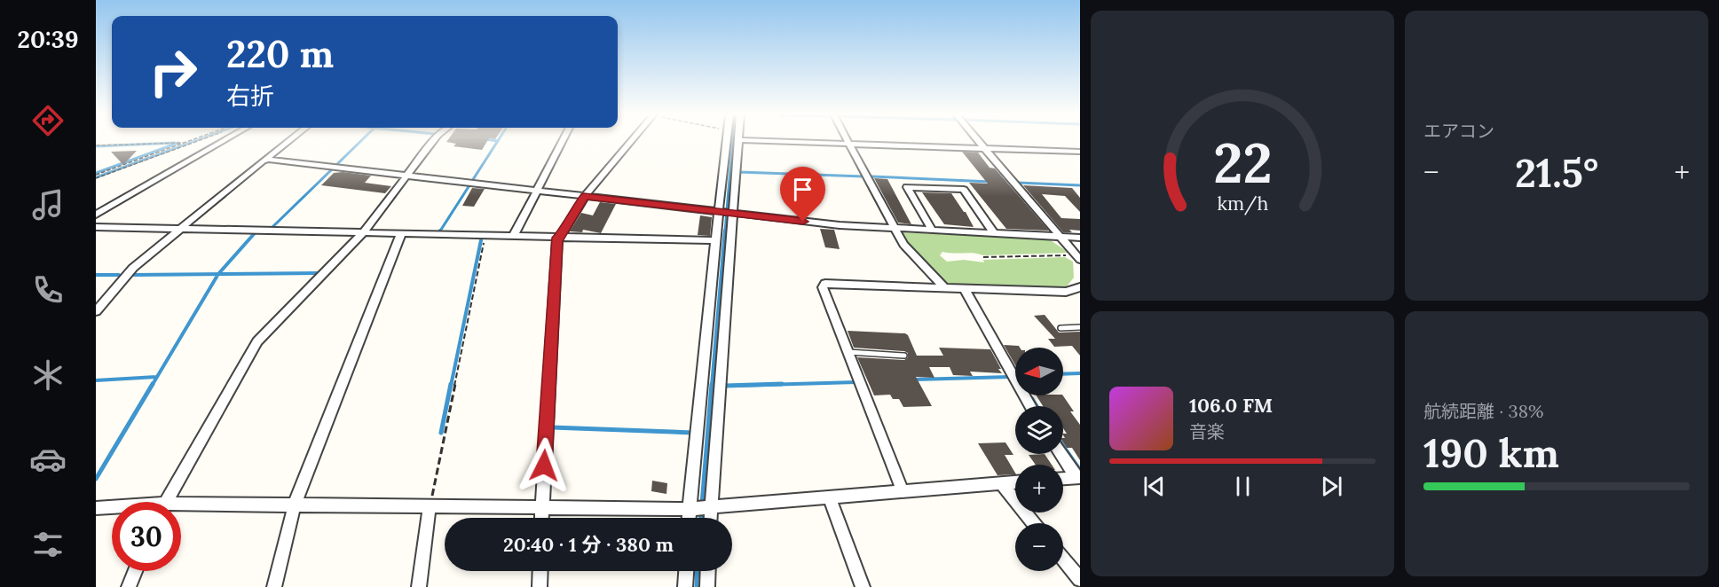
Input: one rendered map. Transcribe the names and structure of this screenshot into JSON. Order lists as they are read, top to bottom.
{
  "north": "left",
  "page": {
    "tabs": "20:39",
    "tile": [
      "エアコン",
      ["航続距離 · 38%", "190 km"]
    ],
    "turn": ["220 m", "右折"],
    "heat": ["−", "21.5°", "+"],
    "map_buttons": ["+", "−"],
    "song": ["106.0 FM", "音楽"],
    "limit": "30",
    "trip": "20:40 · 1 分 · 380 m",
    "gauge": ["22", "km/h"]
  }
}
